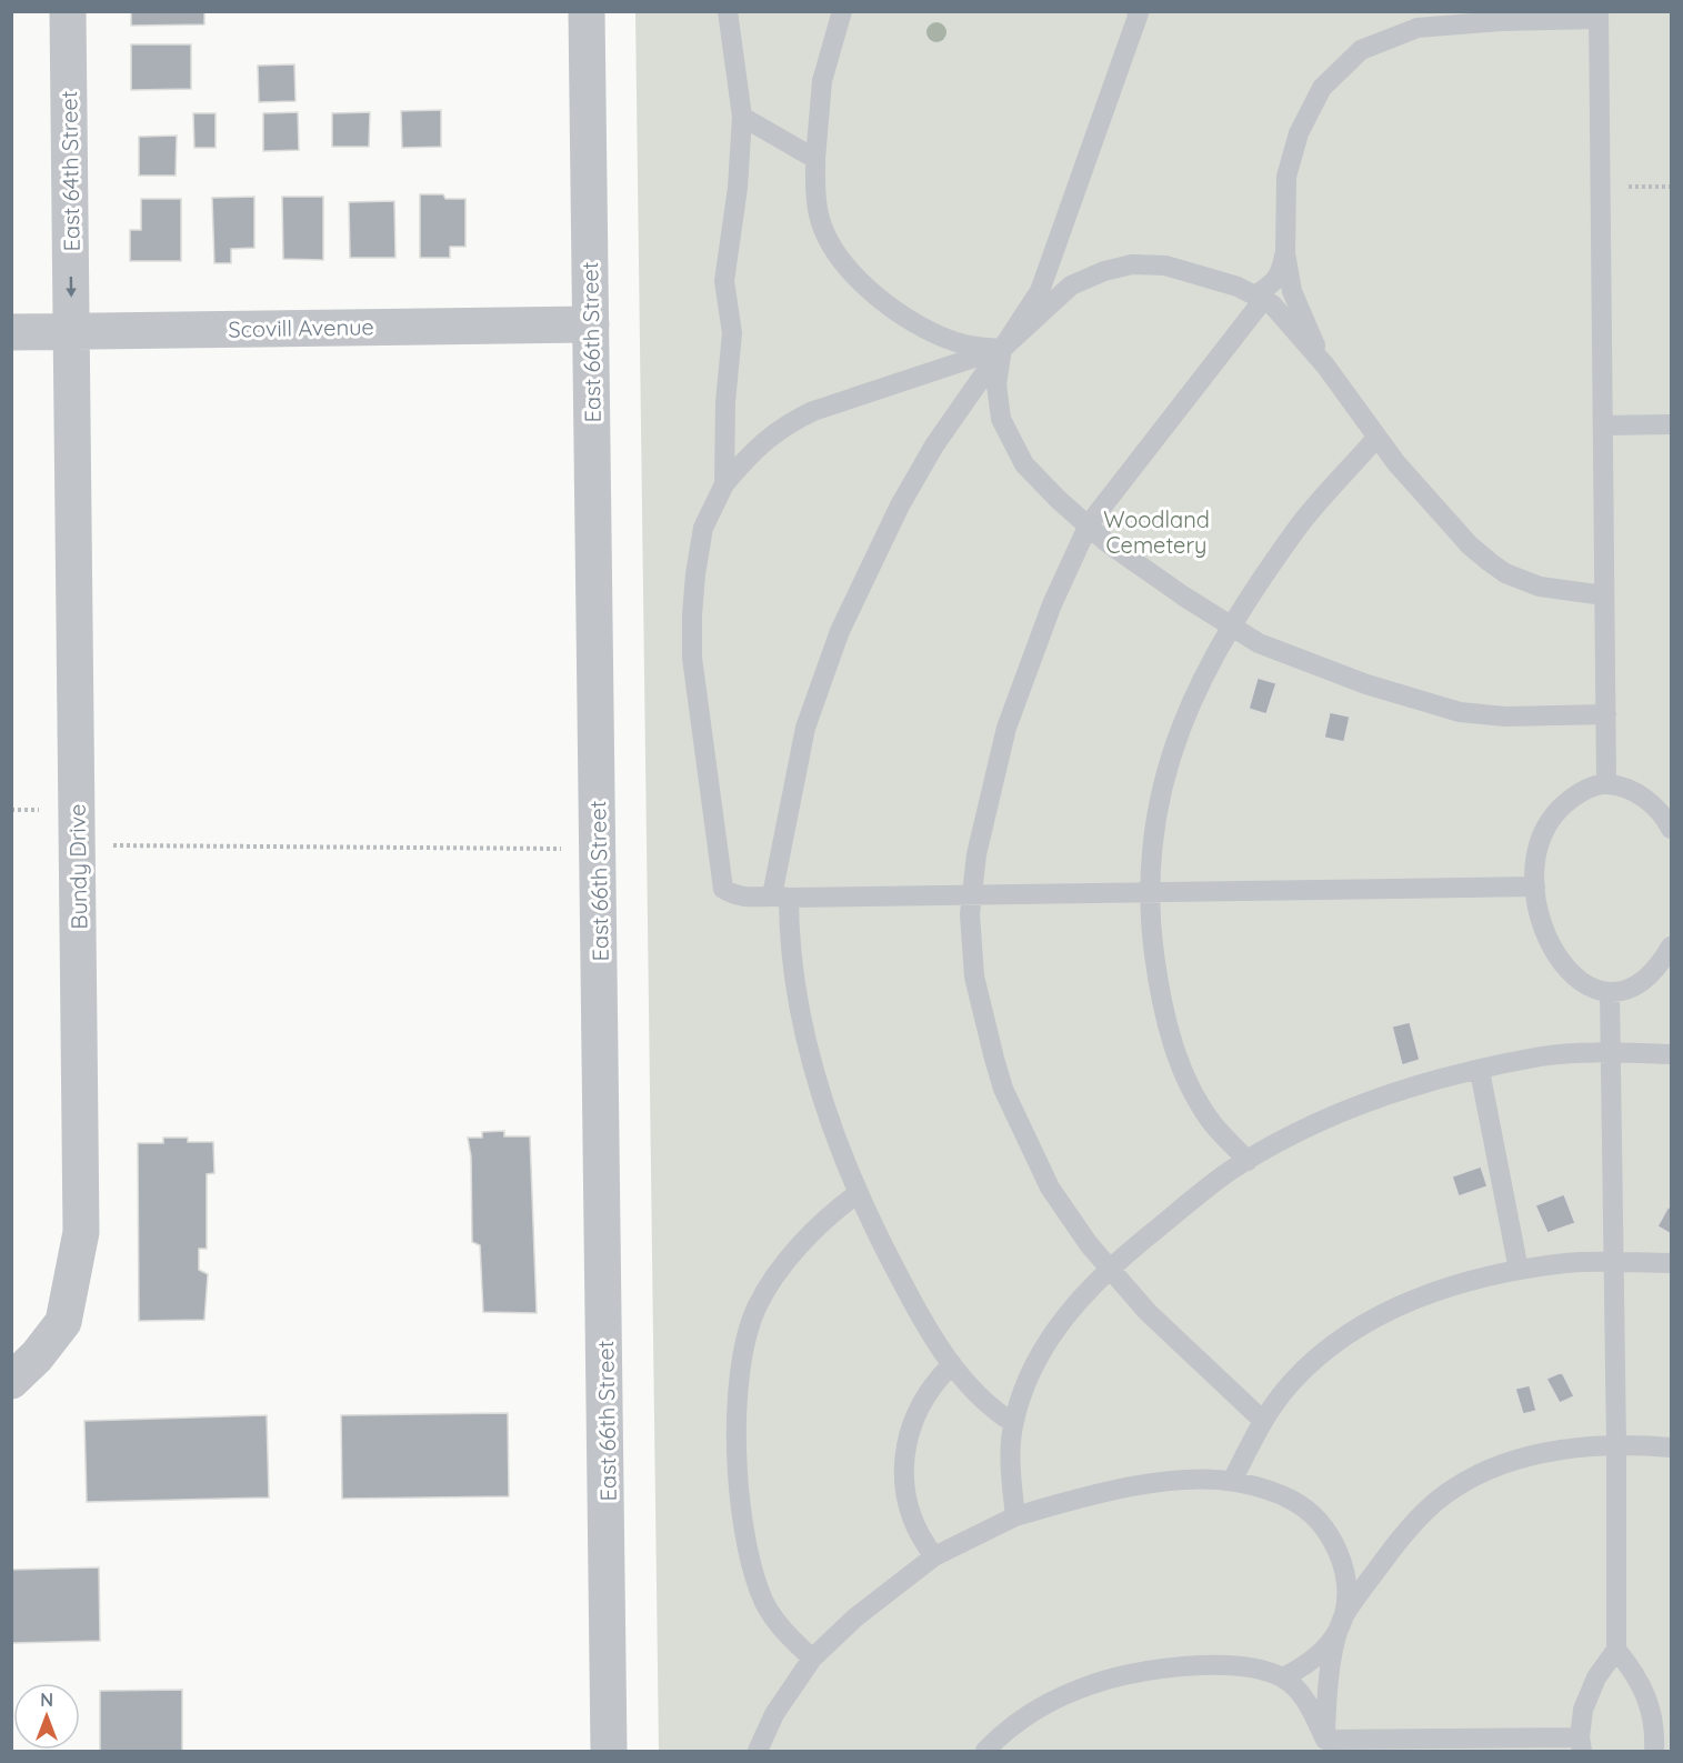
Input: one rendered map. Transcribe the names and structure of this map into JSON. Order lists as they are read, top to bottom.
{
  "streets": {
    "street": [
      "East 64th Street",
      "Scovill Avenue",
      "East 66th Street",
      "Bundy Drive"
    ]
  },
  "crossings": [
    ["East 64th Street", "Scovill Avenue"],
    ["East 64th Street", "Bundy Drive"],
    ["Scovill Avenue", "East 66th Street"],
    ["Scovill Avenue", "Bundy Drive"]
  ],
  "one_way": ["East 64th Street"],
  "parks": ["Woodland Cemetery"],
  "north": "top"
}
